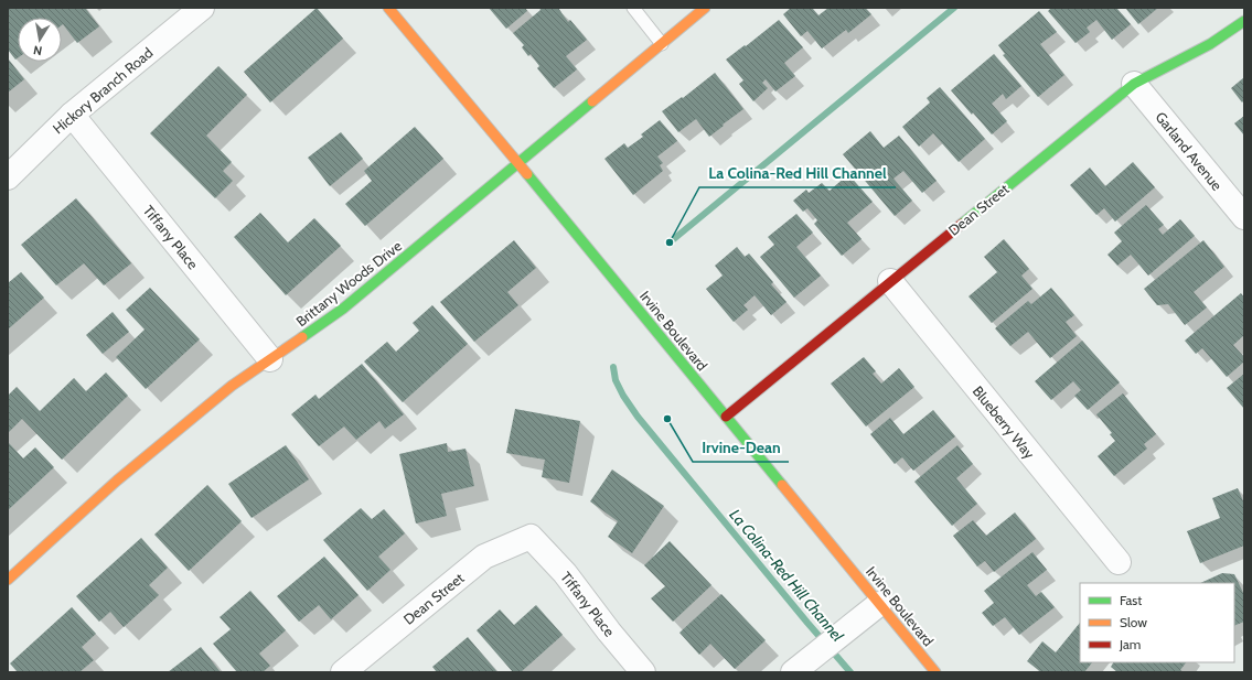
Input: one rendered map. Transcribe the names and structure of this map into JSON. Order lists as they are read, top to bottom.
{
  "streets": {
    "street": [
      "Hickory Branch Road",
      "Garland Avenue",
      "Dean Street",
      "Tiffany Place",
      "Brittany Woods Drive",
      "Irvine Boulevard",
      "Blueberry Way"
    ]
  },
  "crossings": [
    ["Hickory Branch Road", "Tiffany Place"],
    ["Garland Avenue", "Dean Street"],
    ["Dean Street", "Tiffany Place"],
    ["Dean Street", "Irvine Boulevard"],
    ["Dean Street", "Blueberry Way"],
    ["Tiffany Place", "Brittany Woods Drive"],
    ["Brittany Woods Drive", "Irvine Boulevard"]
  ],
  "water": ["La Colina-Red Hill Channel"],
  "places": ["La Colina-Red Hill Channel", "Irvine-Dean"],
  "legend": ["Fast", "Slow", "Jam"],
  "north": "bottom"
}
